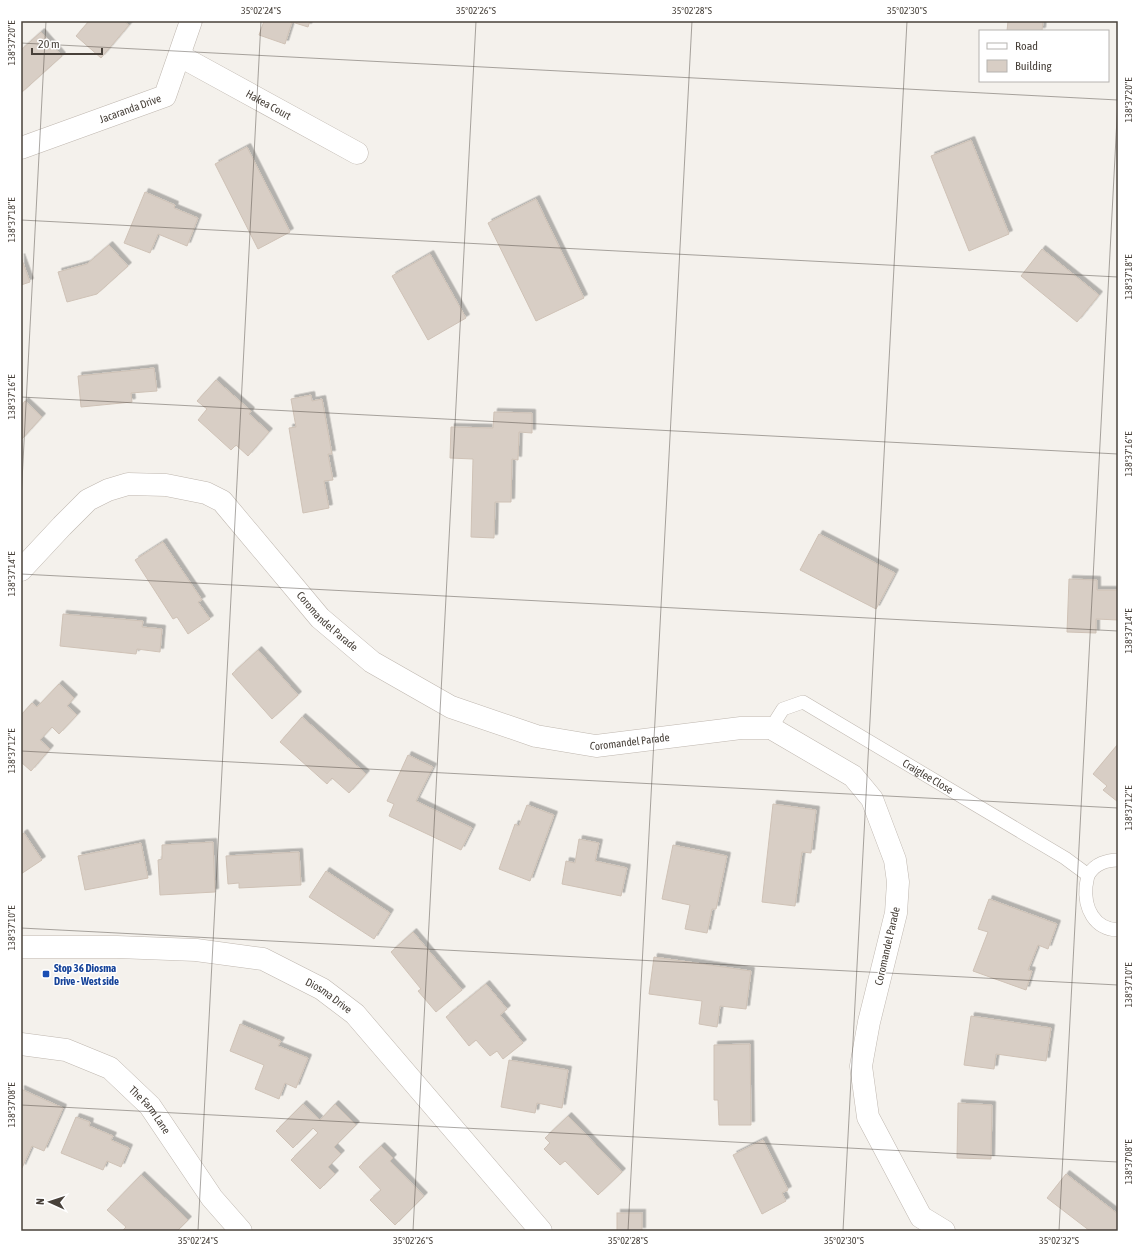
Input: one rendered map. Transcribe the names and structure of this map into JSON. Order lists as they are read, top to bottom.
{
  "streets": {
    "street": [
      "Hakea Court",
      "Jacaranda Drive",
      "Coromandel Parade",
      "Diosma Drive",
      "The Farm Lane"
    ],
    "lane": ["Craiglee Close"]
  },
  "crossings": [
    ["Hakea Court", "Jacaranda Drive"],
    ["Coromandel Parade", "Craiglee Close"]
  ],
  "places": {
    "transit": ["Stop 36 Diosma Drive - West side"]
  },
  "legend": ["Road", "Building"],
  "scale_bar": "20 m",
  "north": "left",
  "coordinates": [
    "35°02'24\"S",
    "35°02'26\"S",
    "35°02'28\"S",
    "35°02'30\"S",
    "138°37'20\"E",
    "138°37'18\"E",
    "138°37'16\"E",
    "138°37'14\"E",
    "138°37'12\"E",
    "138°37'10\"E",
    "138°37'08\"E",
    "35°02'32\"S"
  ]
}
